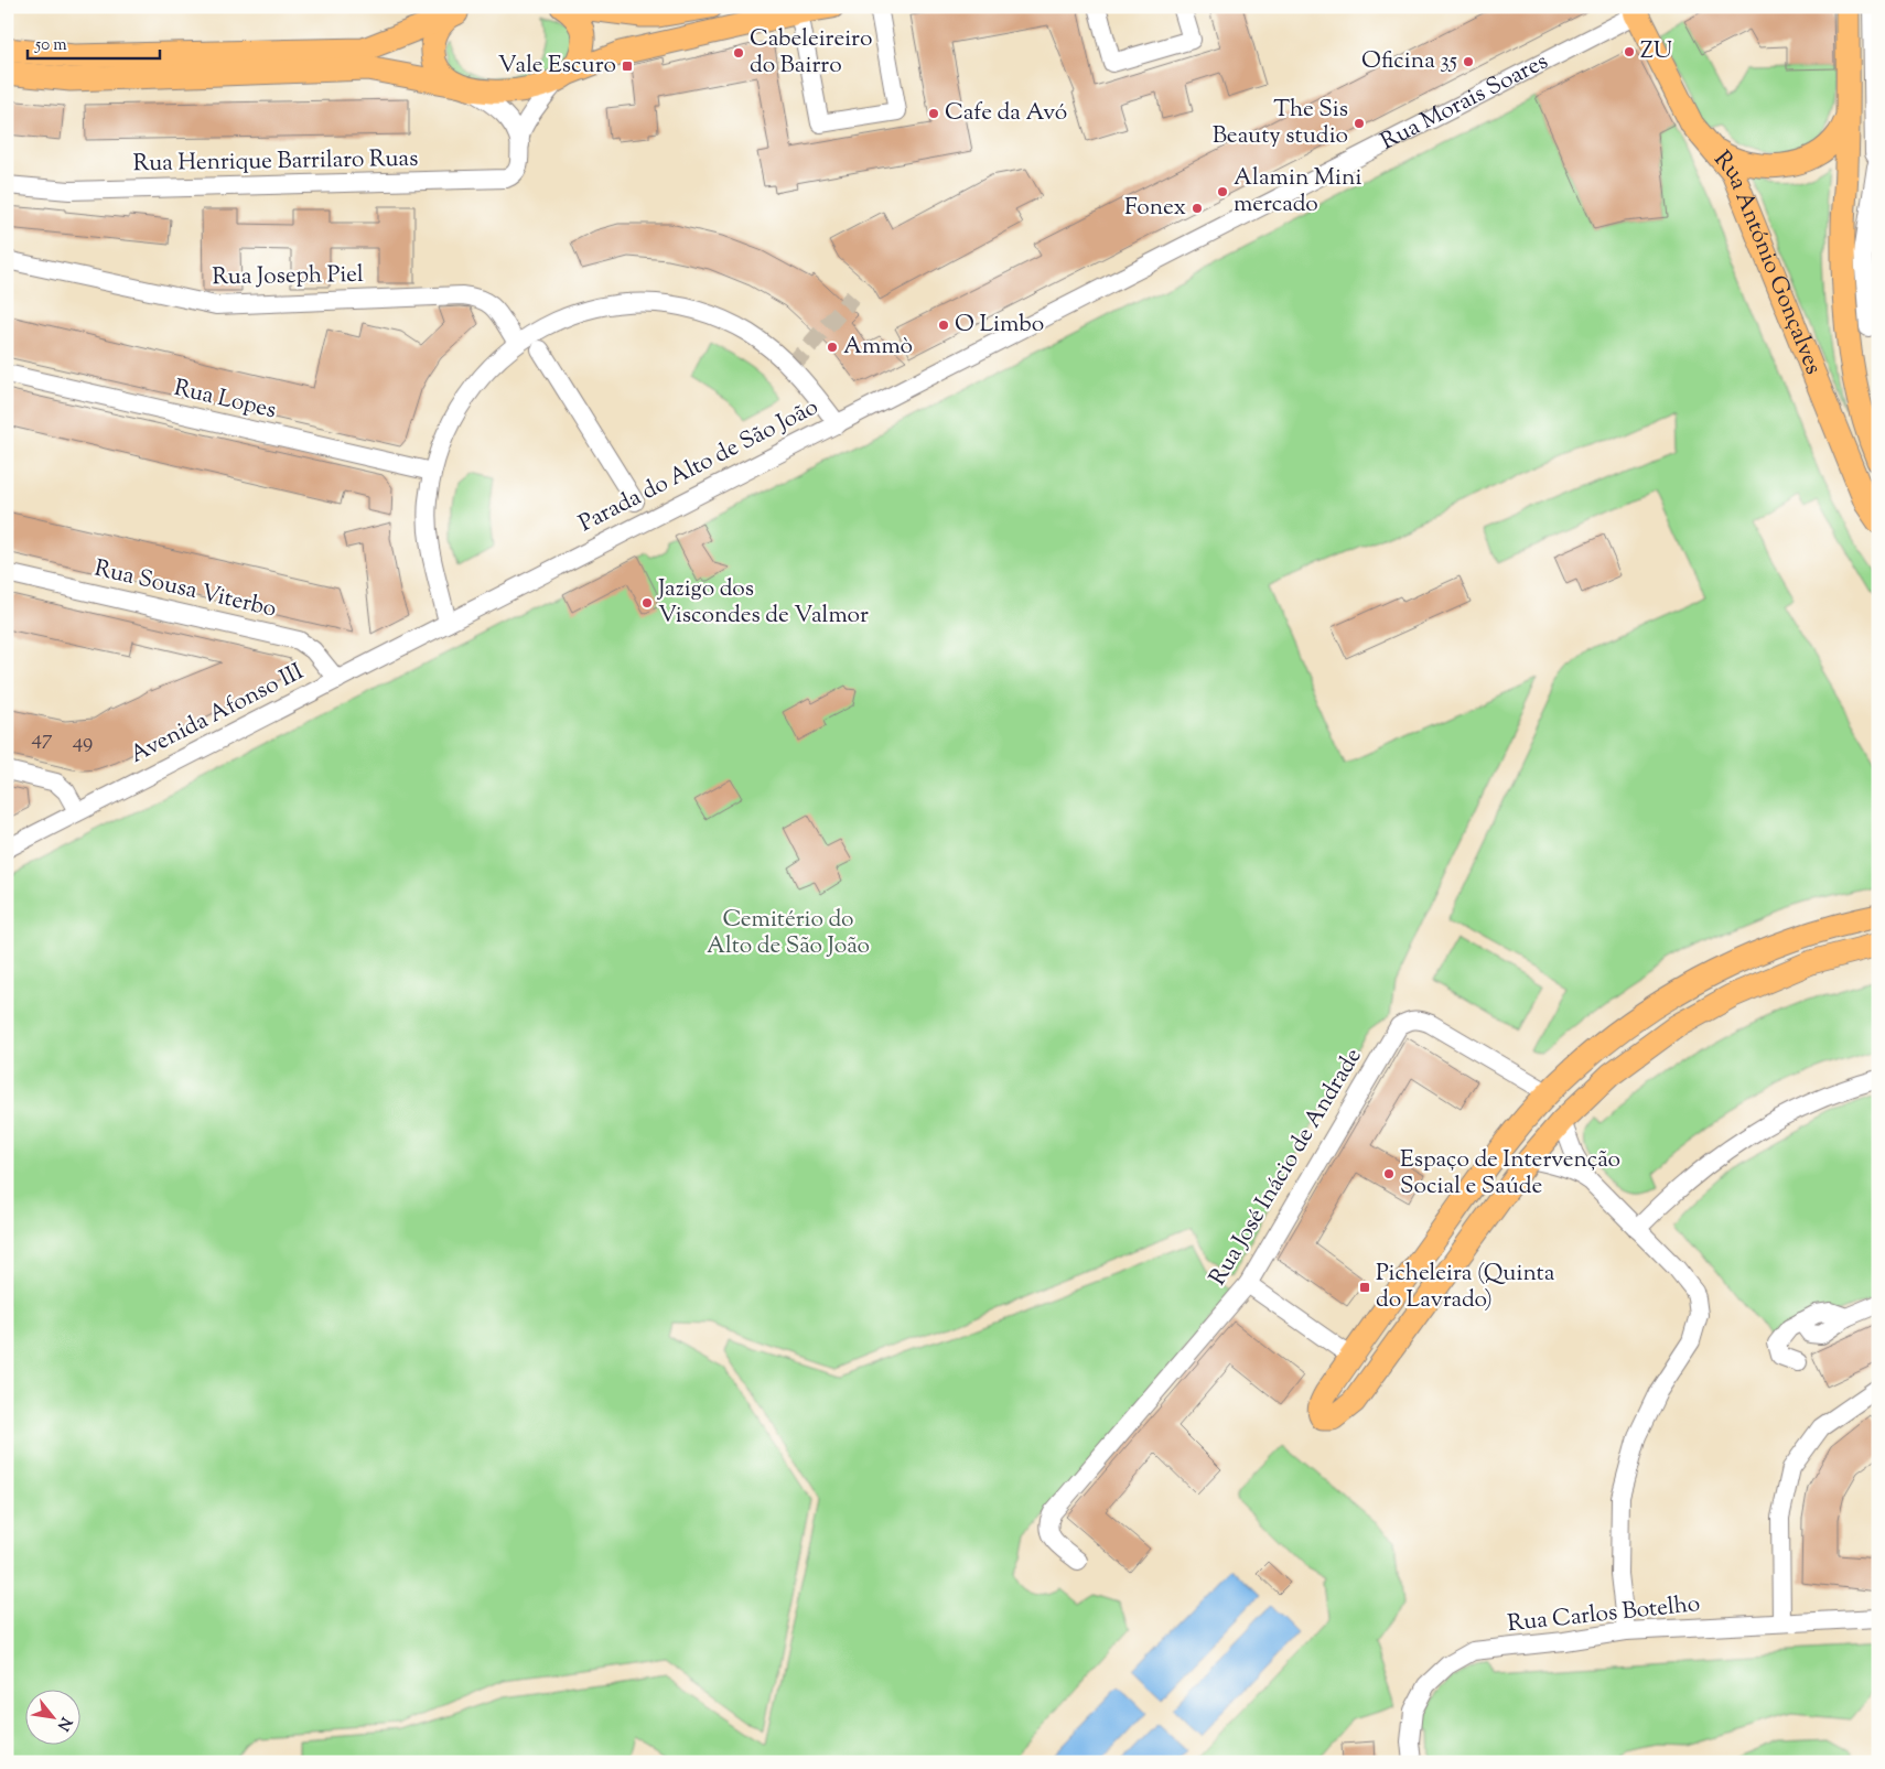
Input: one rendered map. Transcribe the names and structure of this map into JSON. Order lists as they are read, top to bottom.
{
  "streets": {
    "main road": ["Rua António Gonçalves"],
    "street": [
      "Rua Morais Soares",
      "Rua Henrique Barrilaro Ruas",
      "Rua Joseph Piel",
      "Rua Lopes",
      "Parada do Alto de São João",
      "Rua Sousa Viterbo",
      "Avenida Afonso III",
      "Rua José Inácio de Andrade",
      "Rua Carlos Botelho"
    ]
  },
  "crossings": [
    ["Rua Morais Soares", "Rua António Gonçalves"],
    ["Rua Morais Soares", "Parada do Alto de São João"],
    ["Rua Joseph Piel", "Parada do Alto de São João"],
    ["Rua Lopes", "Parada do Alto de São João"],
    ["Parada do Alto de São João", "Avenida Afonso III"],
    ["Rua Sousa Viterbo", "Avenida Afonso III"]
  ],
  "parks": ["Cemitério do Alto de São João"],
  "places": {
    "other": [
      "ZU",
      "Cabeleireiro do Bairro",
      "Oficina 35",
      "Cafe da Avó",
      "The Sis Beauty studio",
      "Alamin Mini mercado",
      "Fonex",
      "O Limbo",
      "Ammò",
      "Jazigo dos Viscondes de Valmor",
      "Espaço de Intervenção Social e Saúde"
    ],
    "transit": ["Vale Escuro", "Picheleira (Quinta do Lavrado)"]
  },
  "house_numbers": ["47", "49"],
  "scale_bar": "50 m",
  "north": "bottom right"
}
